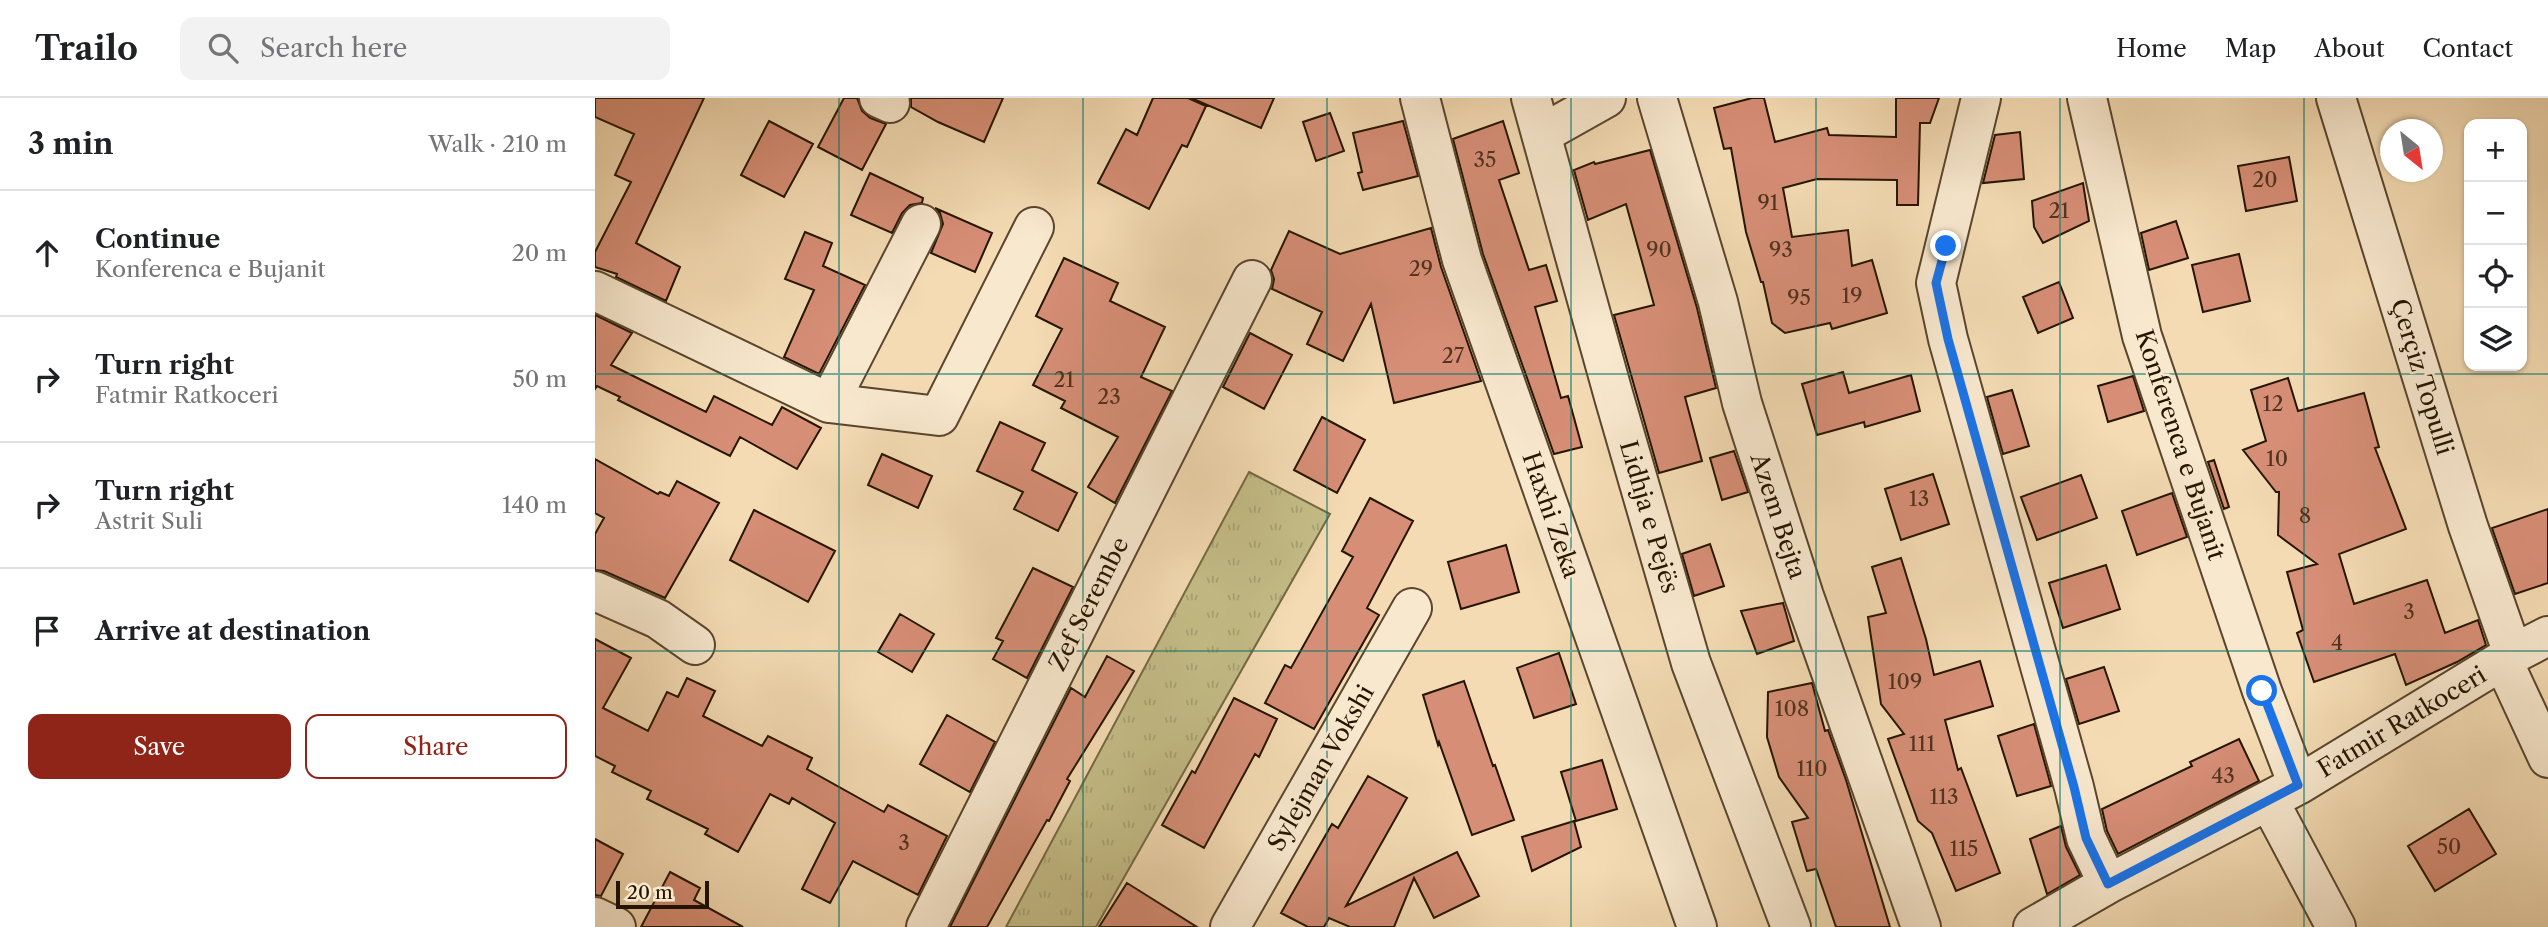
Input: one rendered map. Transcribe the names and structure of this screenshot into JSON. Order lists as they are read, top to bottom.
{
  "streets": {
    "street": [
      "Çerçiz Topulli",
      "Konferenca e Bujanit",
      "Haxhi Zeka",
      "Azem Bejta",
      "Lidhja e Pejës",
      "Zef Serembe",
      "Fatmir Ratkoceri",
      "Sylejman Vokshi"
    ]
  },
  "crossings": [
    ["Çerçiz Topulli", "Fatmir Ratkoceri"],
    ["Konferenca e Bujanit", "Fatmir Ratkoceri"]
  ],
  "house_numbers": [
    "35",
    "20",
    "91",
    "21",
    "90",
    "93",
    "29",
    "19",
    "95",
    "27",
    "21",
    "23",
    "12",
    "10",
    "13",
    "8",
    "3",
    "4",
    "109",
    "108",
    "111",
    "110",
    "43",
    "113",
    "3",
    "50",
    "115"
  ],
  "scale_bar": "20 m",
  "north": "bottom right",
  "page": {
    "header": "Trailo",
    "search": "Search here",
    "nav": [
      "Home",
      "Map",
      "About",
      "Contact"
    ],
    "heading": ["3 min", "Walk · 210 m"],
    "map_buttons": ["+", "−"],
    "list": [
      ["Continue", "Konferenca e Bujanit", "20 m"],
      ["Turn right", "Fatmir Ratkoceri", "50 m"],
      ["Turn right", "Astrit Suli", "140 m"],
      "Arrive at destination"
    ],
    "buttons": ["Save", "Share"],
    "scale": "20 m"
  }
}
